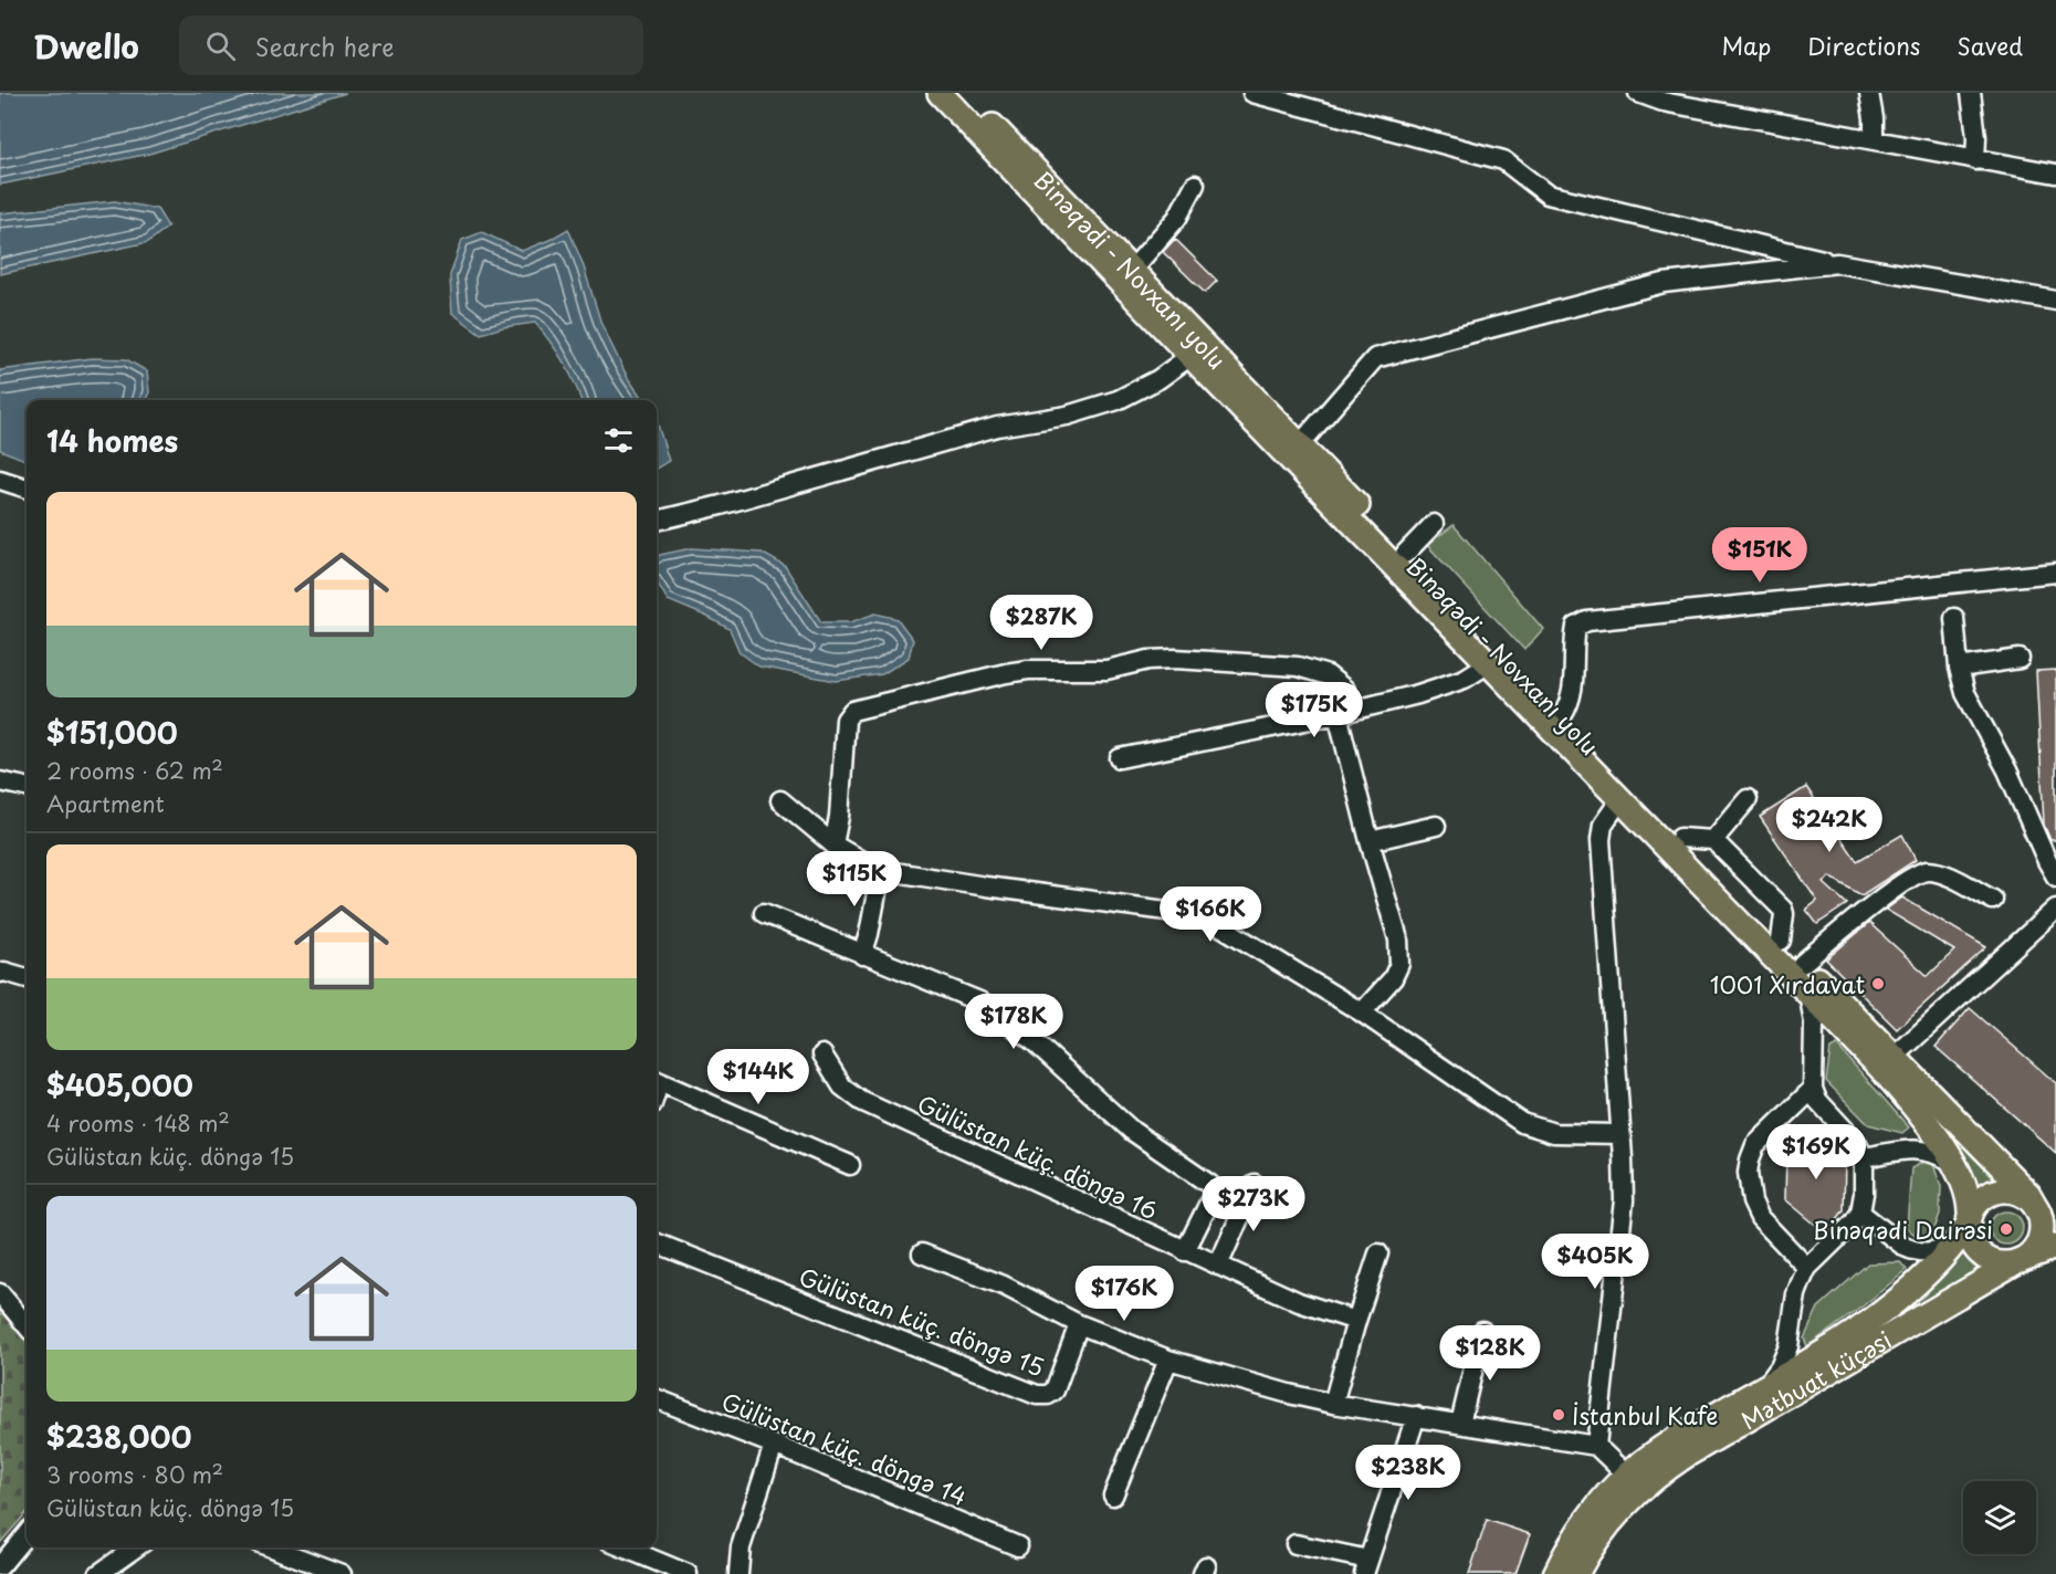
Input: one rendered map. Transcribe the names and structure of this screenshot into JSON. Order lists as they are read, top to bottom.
{
  "streets": {
    "main road": ["Binəqədi - Novxanı yolu", "Mətbuat küçəsi"],
    "street": ["Gülüstan küç. döngə 16", "Gülüstan küç. döngə 15", "Gülüstan küç. döngə 14"]
  },
  "crossings": [
    ["Binəqədi - Novxanı yolu", "Mətbuat küçəsi"]
  ],
  "places": ["1001 Xırdavat", "Binəqədi Dairəsi", "İstanbul Kafe"],
  "page": {
    "header": "Dwello",
    "search": "Search here",
    "nav": ["Map", "Directions", "Saved"],
    "heading": "14 homes",
    "list": [
      {
        "name": "$151,000",
        "note": "2 rooms · 62 m² · Apartment"
      },
      {
        "name": "$405,000",
        "note": "4 rooms · 148 m² · Gülüstan küç. döngə 15"
      },
      {
        "name": "$238,000",
        "note": "3 rooms · 80 m² · Gülüstan küç. döngə 15"
      }
    ],
    "price": [
      "$151K",
      "$287K",
      "$175K",
      "$242K",
      "$115K",
      "$166K",
      "$178K",
      "$144K",
      "$169K",
      "$273K",
      "$405K",
      "$176K",
      "$128K",
      "$238K"
    ]
  }
}
